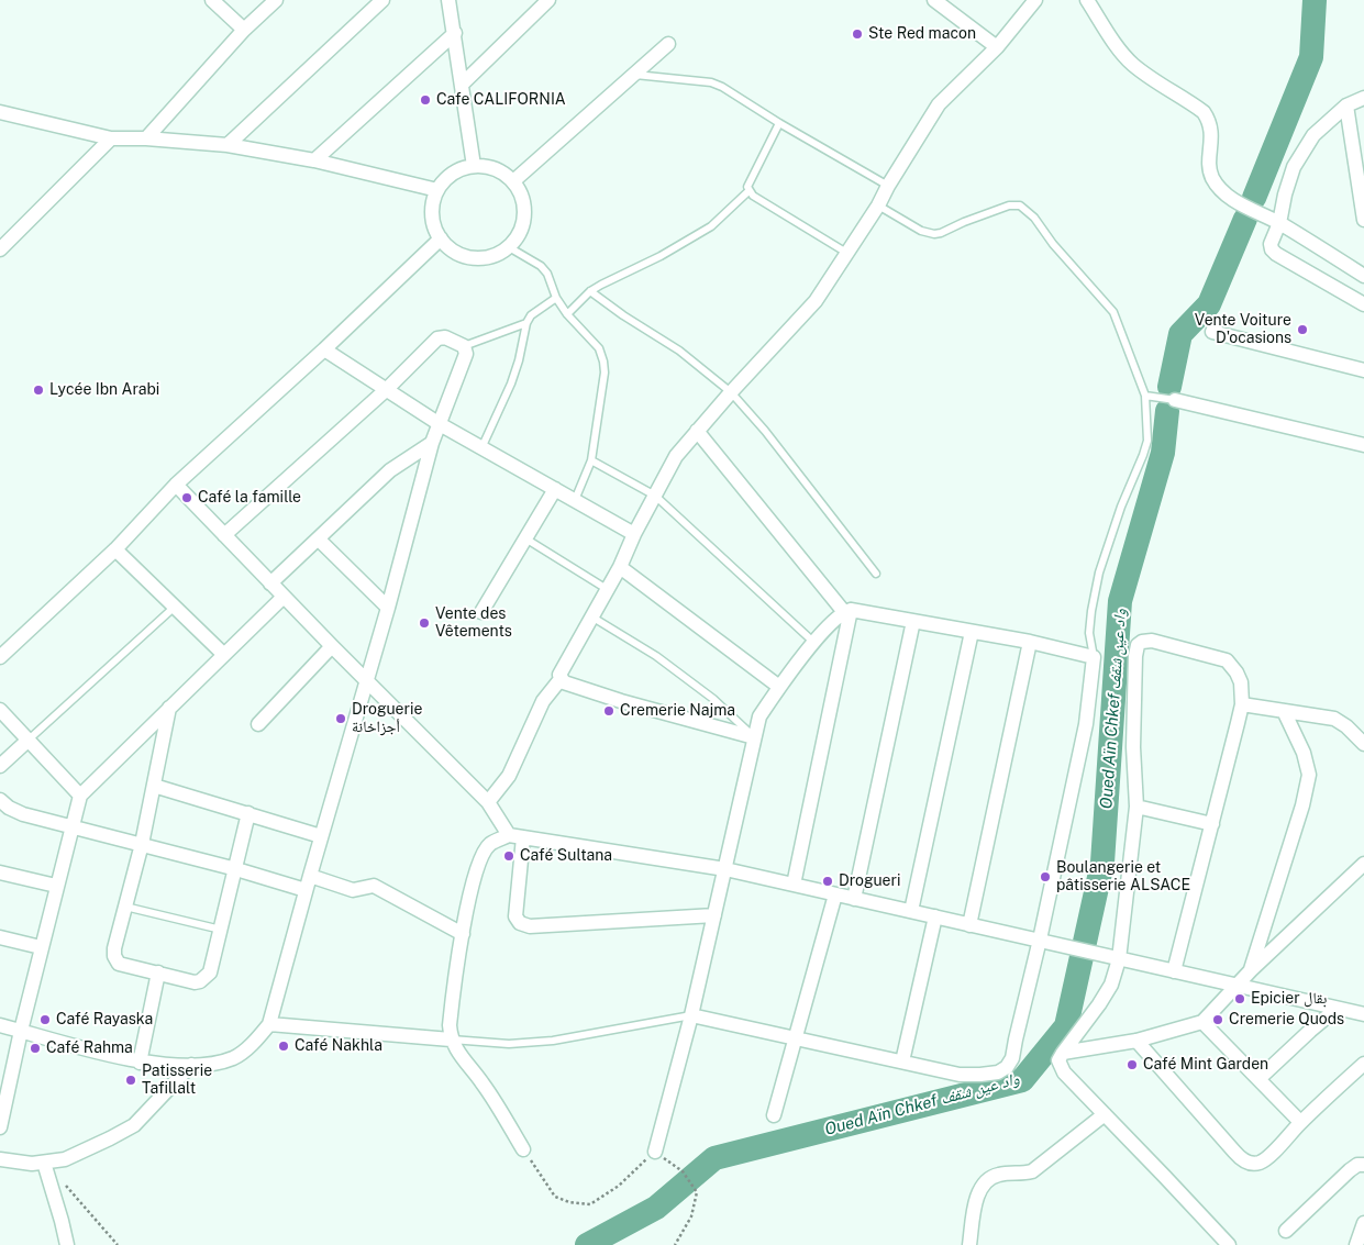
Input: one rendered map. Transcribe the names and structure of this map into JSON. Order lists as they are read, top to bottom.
{
  "water": ["Oued Aïn Chkef واد عين شقف"],
  "places": [
    "Ste Red macon",
    "Cafe CALIFORNIA",
    "Vente Voiture D'ocasions",
    "Lycée Ibn Arabi",
    "Café la famille",
    "Vente des Vêtements",
    "Cremerie Najma",
    "Droguerie أجزاخانة",
    "Café Sultana",
    "Boulangerie et pâtisserie ALSACE",
    "Drogueri",
    "Epicier بقال",
    "Café Rayaska",
    "Cremerie Quods",
    "Café Nakhla",
    "Café Rahma",
    "Café Mint Garden",
    "Patisserie Tafillalt"
  ]
}
